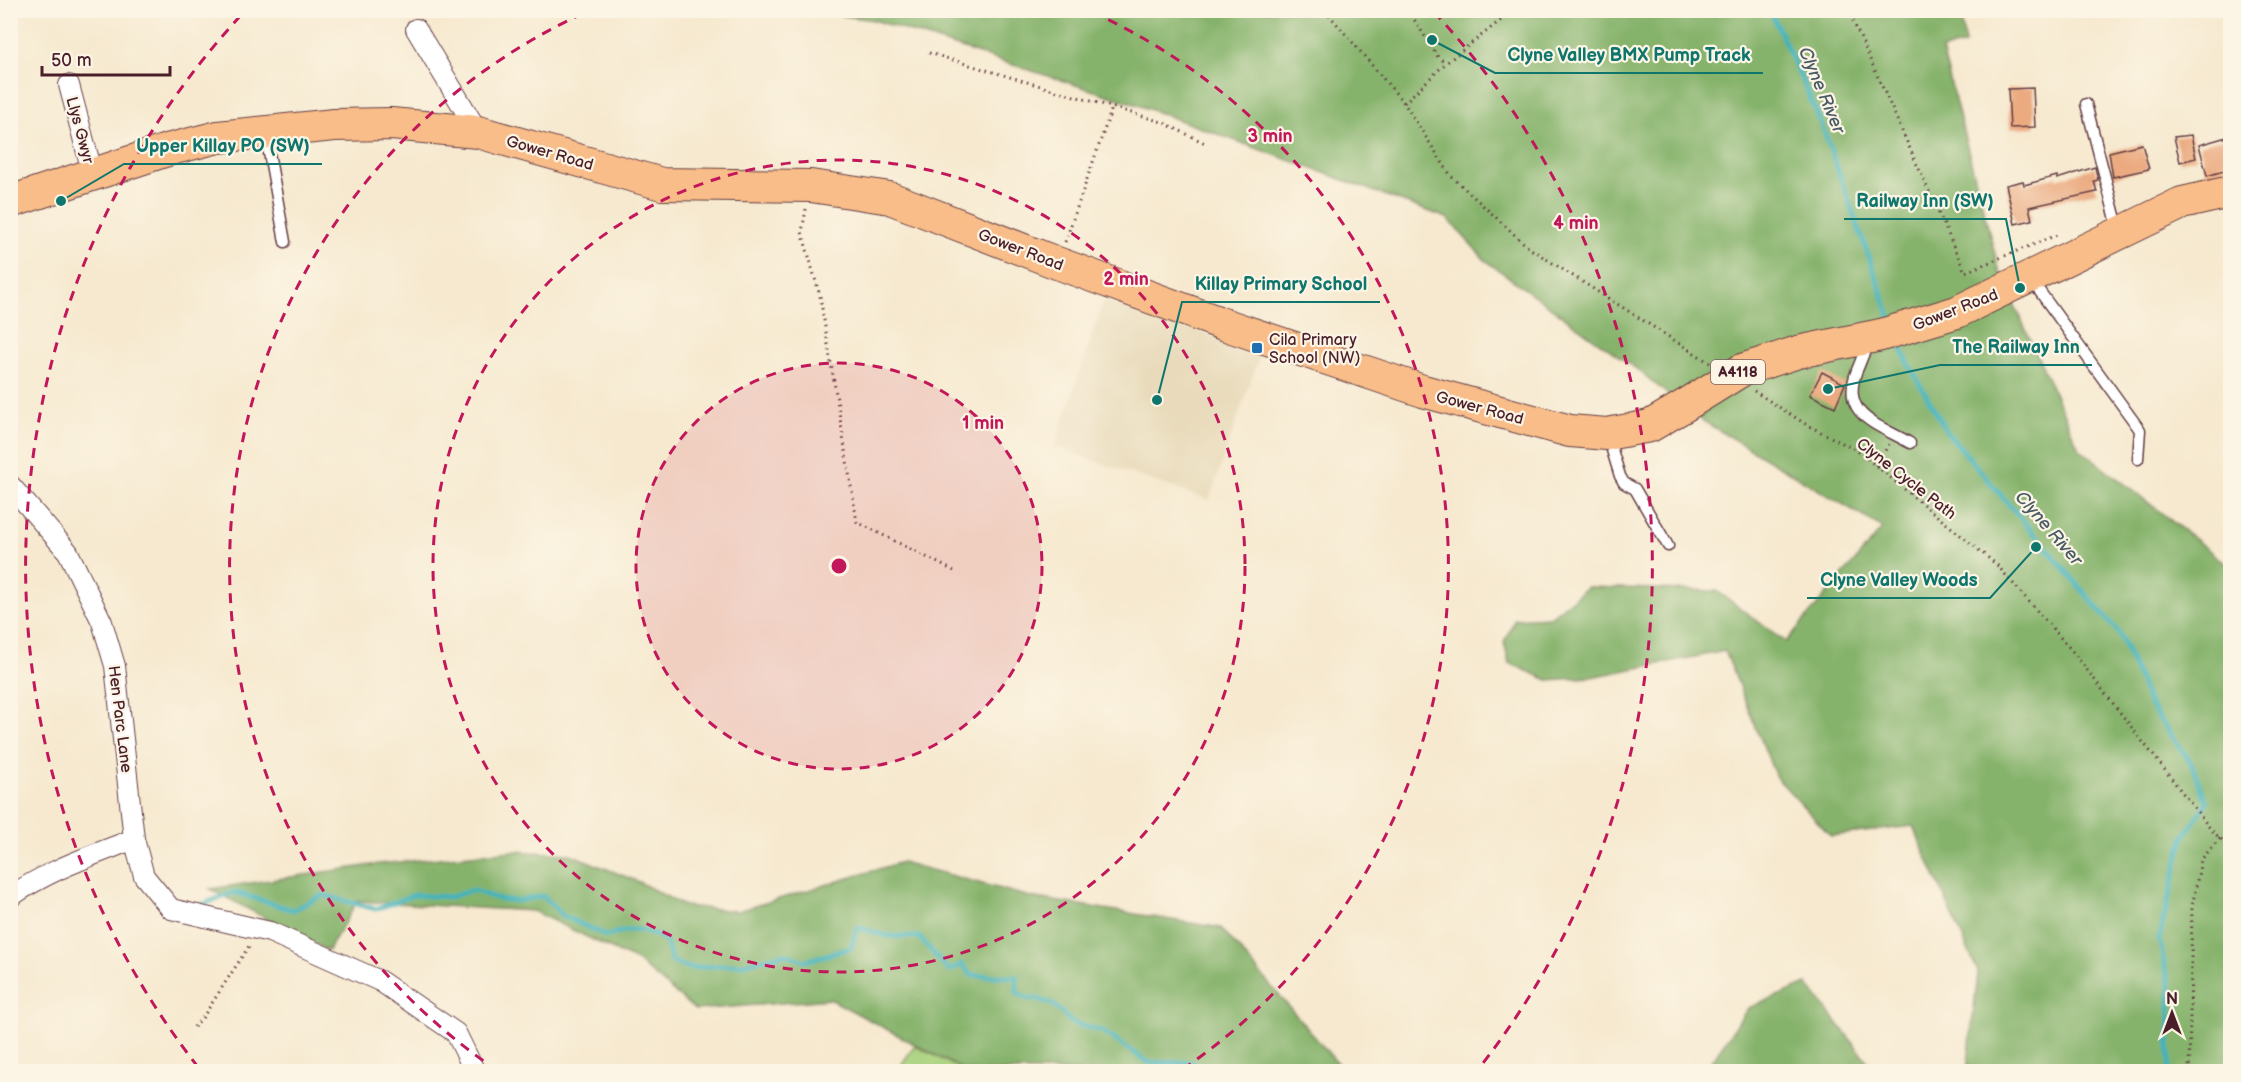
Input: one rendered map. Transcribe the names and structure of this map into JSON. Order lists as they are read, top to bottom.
{
  "streets": {
    "main road": ["Gower Road", "A4118"],
    "street": ["Llys Gwyr", "Hen Parc Lane"],
    "path": ["Clyne Cycle Path"]
  },
  "crossings": [
    ["Llys Gwyr", "Gower Road"]
  ],
  "water": ["Clyne River"],
  "places": {
    "other": [
      "Clyne Valley BMX Pump Track",
      "Upper Killay PO (SW)",
      "Railway Inn (SW)",
      "The Railway Inn",
      "Killay Primary School",
      "Clyne Valley Woods"
    ],
    "transit": ["Cila Primary School (NW)"]
  },
  "scale_bar": "50 m",
  "north": "top",
  "rings": [
    "3 min",
    "4 min",
    "2 min",
    "1 min"
  ]
}
